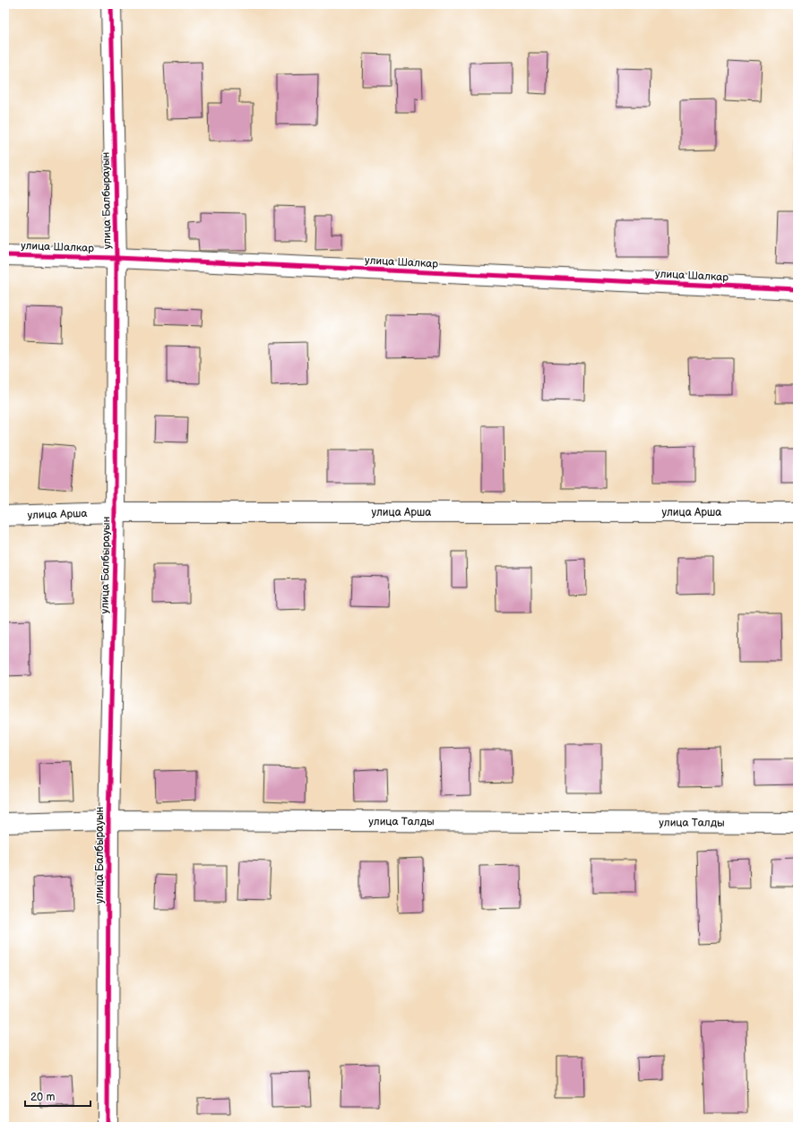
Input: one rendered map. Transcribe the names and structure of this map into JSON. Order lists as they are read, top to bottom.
{
  "streets": {
    "street": [
      "улица Балбырауын",
      "улица Шалкар",
      "улица Арша",
      "улица Талды"
    ]
  },
  "crossings": [
    ["улица Балбырауын", "улица Шалкар"],
    ["улица Балбырауын", "улица Арша"],
    ["улица Балбырауын", "улица Талды"]
  ],
  "scale_bar": "20 m"
}
